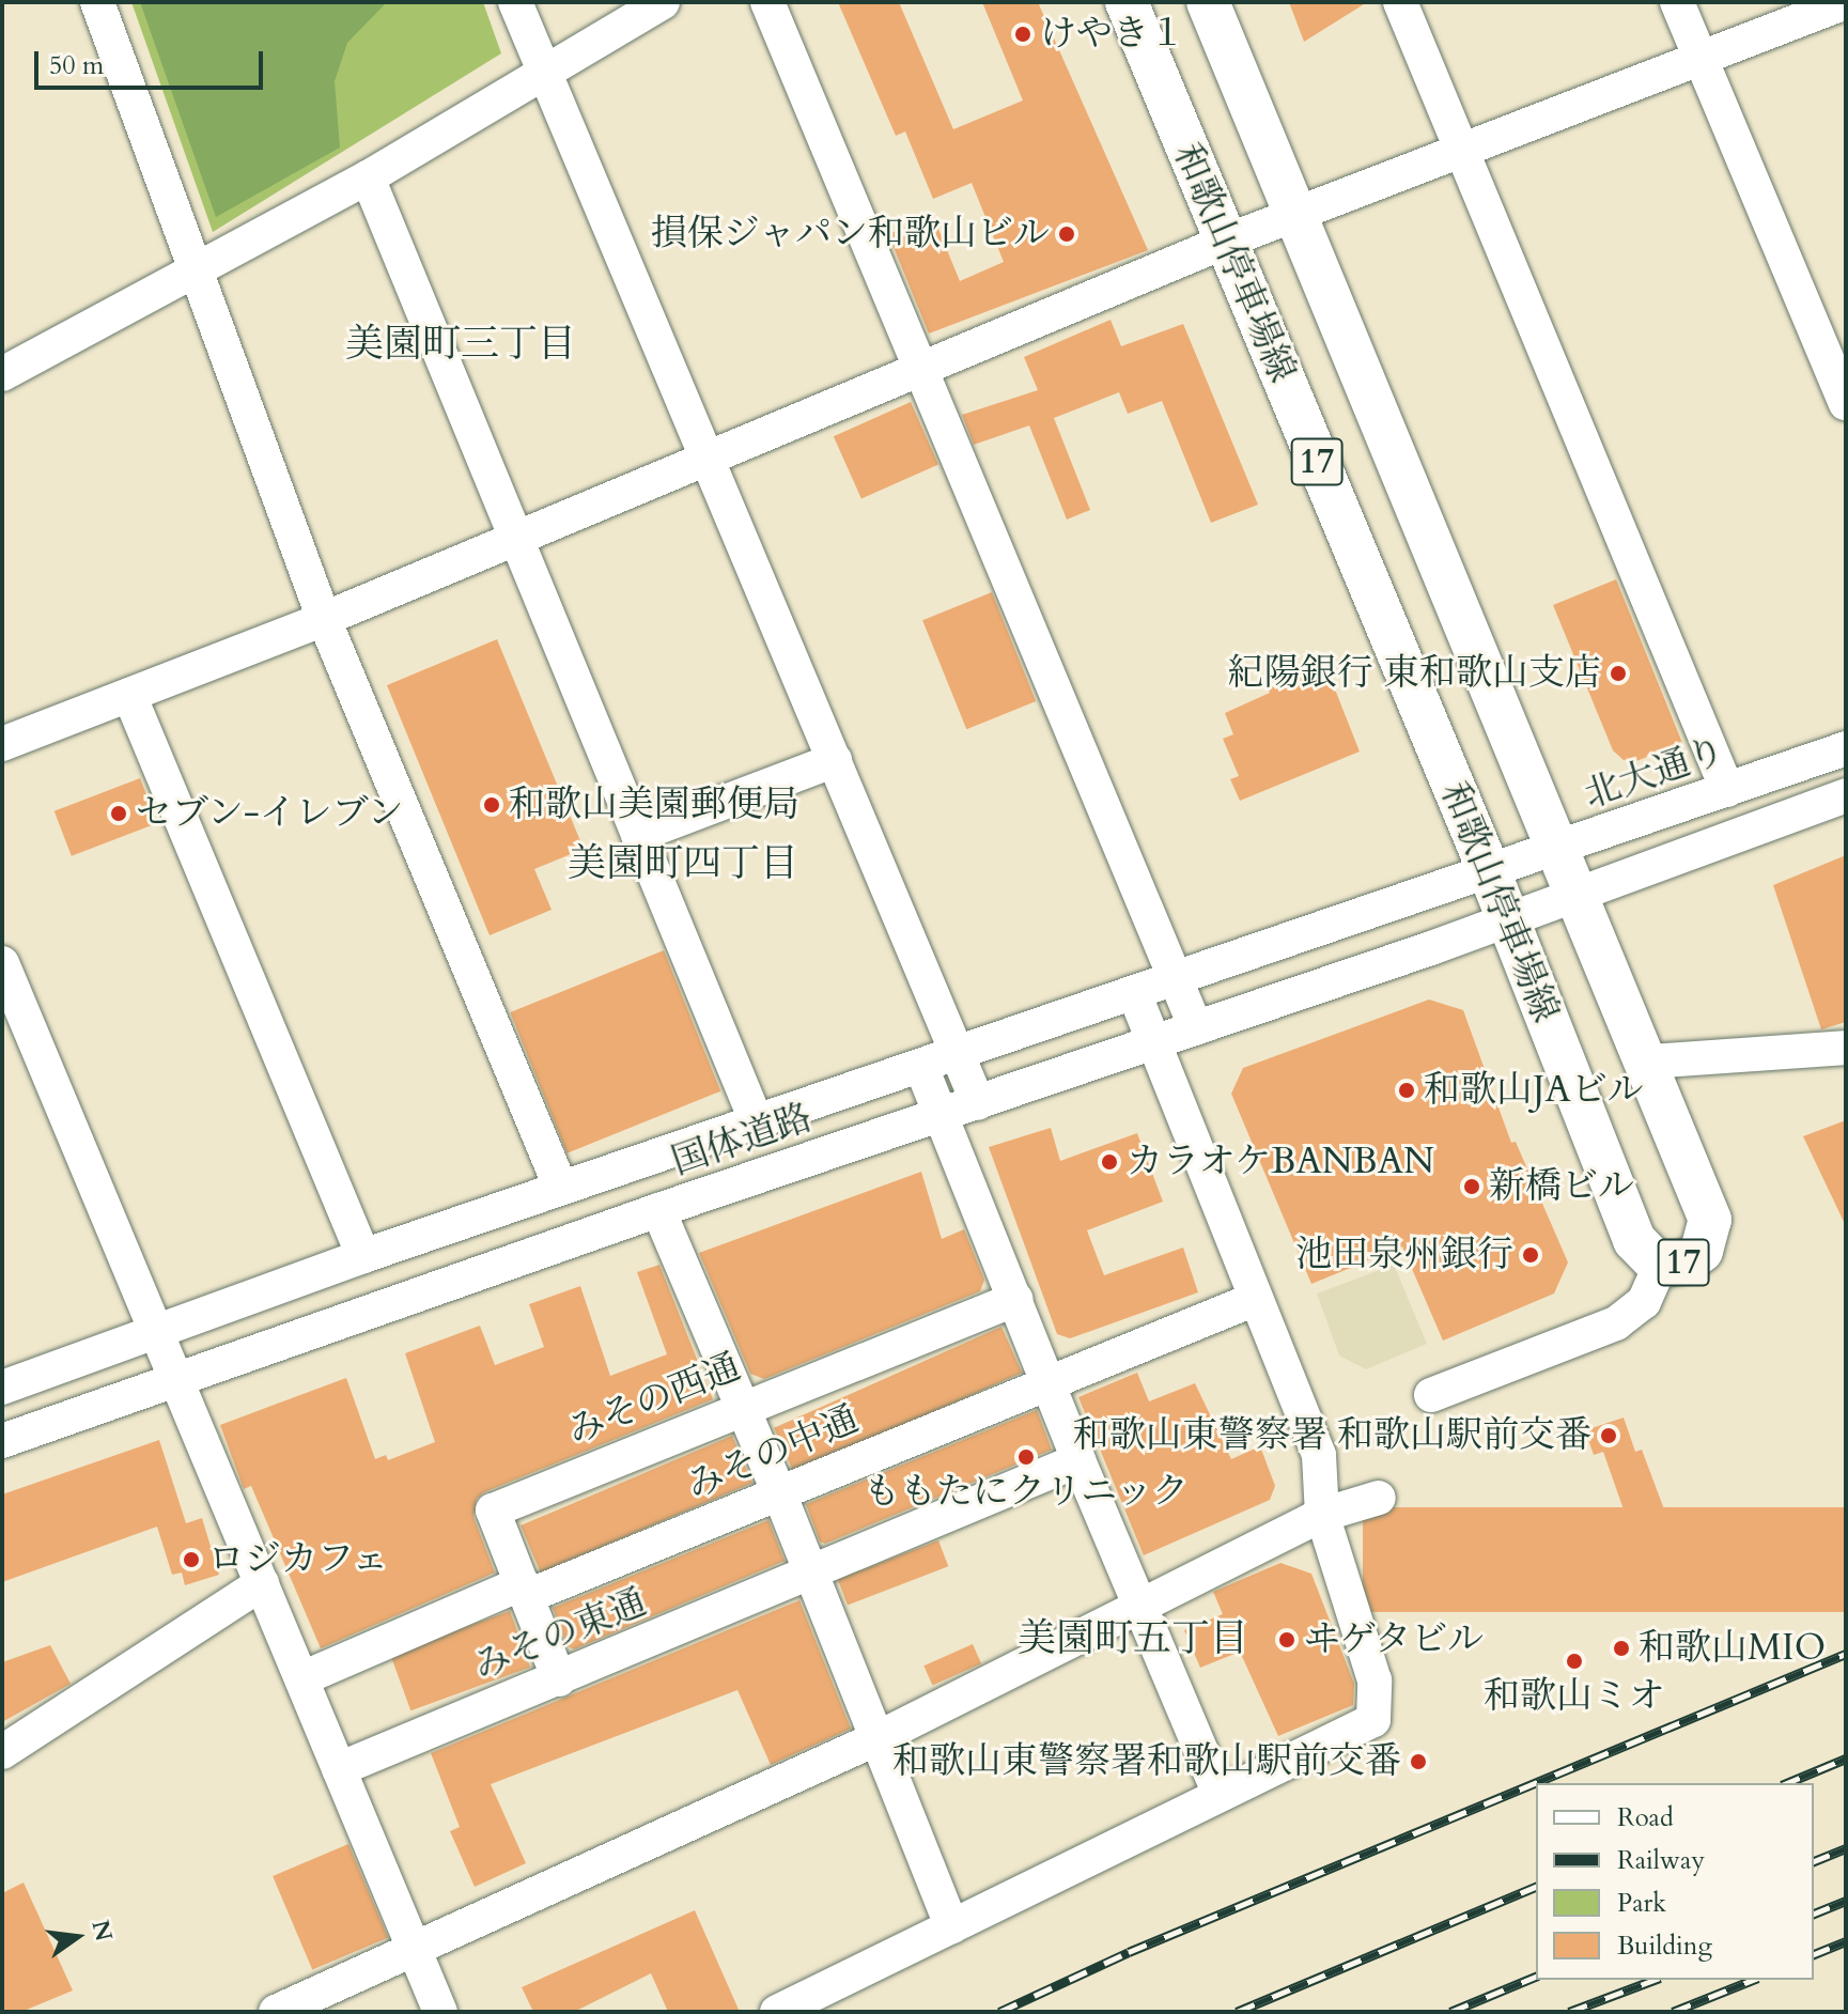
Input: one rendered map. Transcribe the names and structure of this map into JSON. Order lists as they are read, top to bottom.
{
  "streets": {
    "main road": ["和歌山停車場線", "17"],
    "street": [
      "北大通り",
      "国体道路",
      "みその西通",
      "みその中通",
      "みその東通"
    ]
  },
  "crossings": [
    ["和歌山停車場線", "北大通り"],
    ["和歌山停車場線", "国体道路"],
    ["北大通り", "国体道路"],
    ["みその西通", "みその中通"],
    ["みその西通", "みその東通"]
  ],
  "districts": ["美園町三丁目", "美園町四丁目", "美園町五丁目"],
  "places": [
    "けやき１",
    "損保ジャパン和歌山ビル",
    "紀陽銀行 東和歌山支店",
    "和歌山美園郵便局",
    "セブン-イレブン",
    "和歌山JAビル",
    "カラオケBANBAN",
    "新橋ビル",
    "池田泉州銀行",
    "和歌山東警察署 和歌山駅前交番",
    "ももたにクリニック",
    "ロジカフェ",
    "ヰゲタビル",
    "和歌山MIO",
    "和歌山ミオ",
    "和歌山東警察署和歌山駅前交番"
  ],
  "legend": [
    "Road",
    "Railway",
    "Park",
    "Building"
  ],
  "scale_bar": "50 m",
  "north": "right"
}
